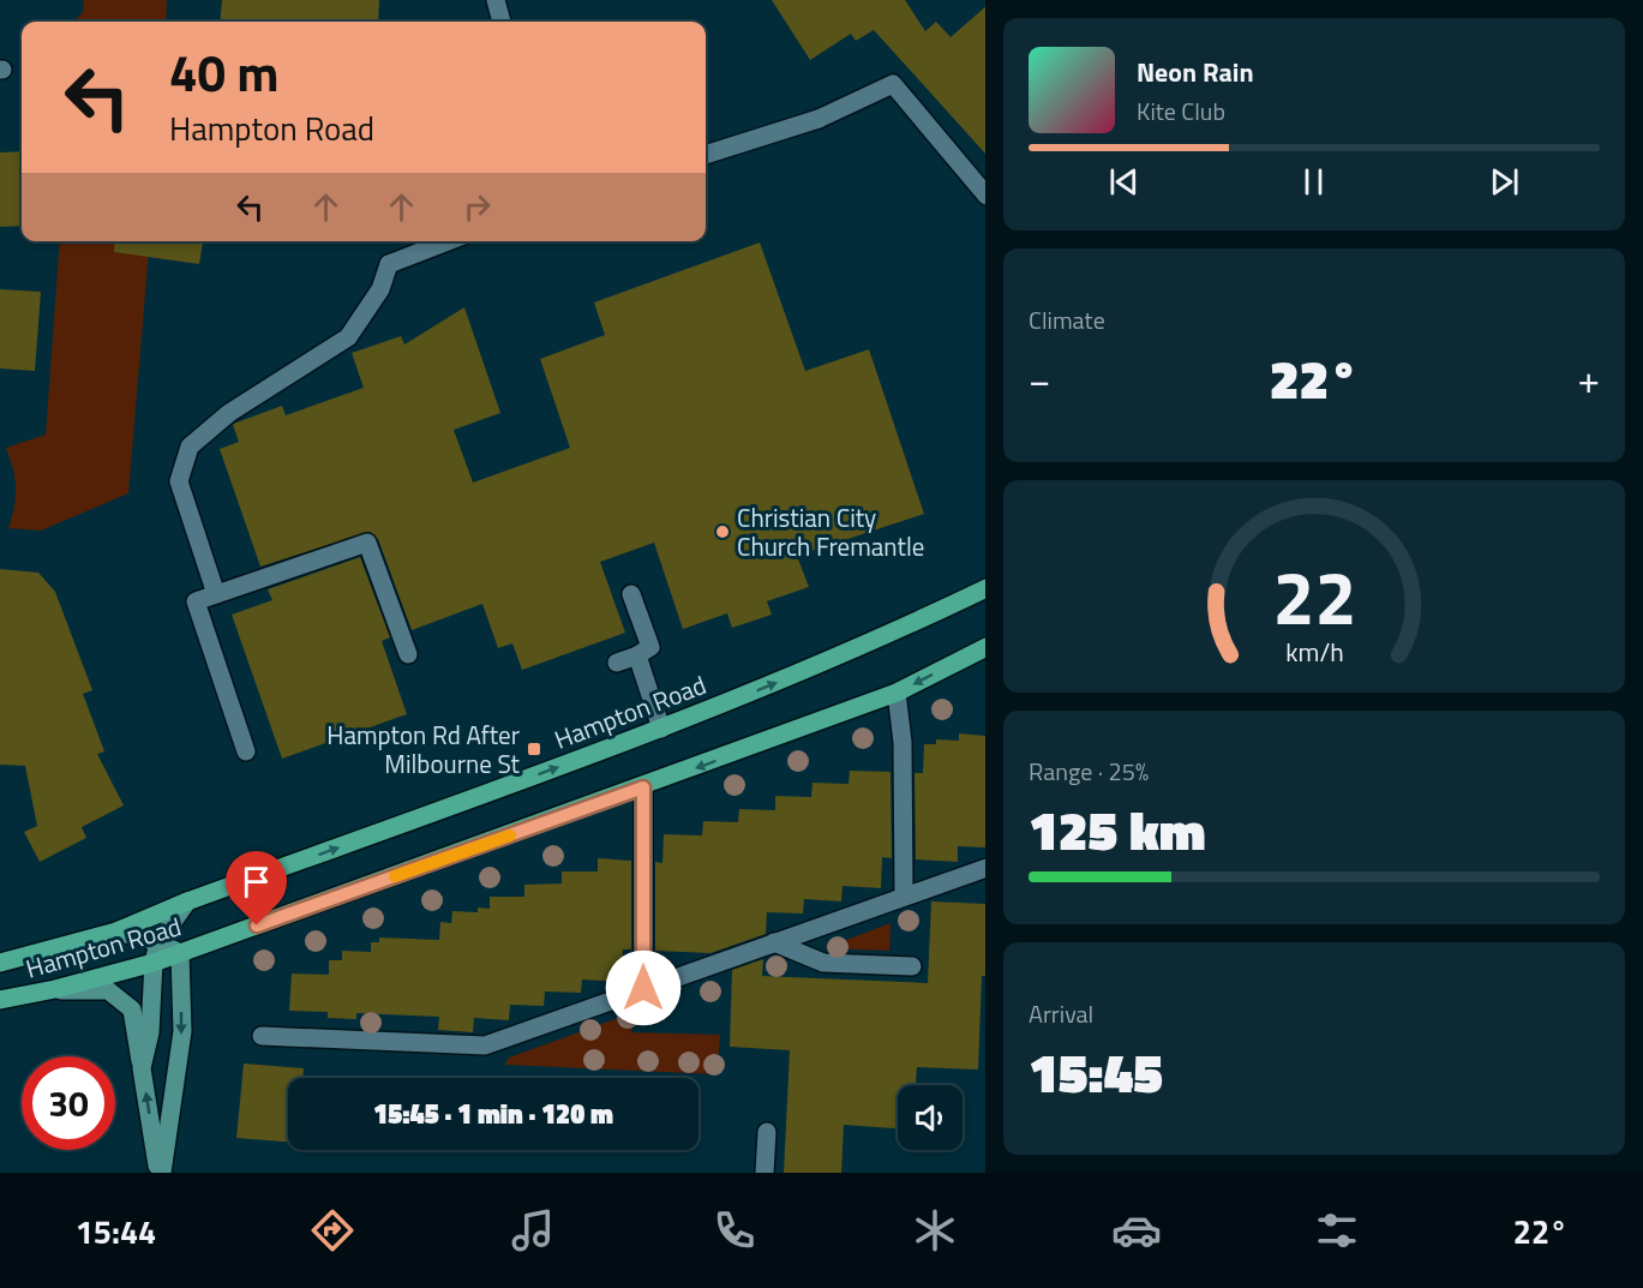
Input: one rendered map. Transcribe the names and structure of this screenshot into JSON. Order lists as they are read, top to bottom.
{
  "streets": {
    "main road": ["Hampton Road"]
  },
  "places": {
    "other": ["Christian City Church Fremantle"],
    "transit": ["Hampton Rd After Milbourne St"]
  },
  "page": {
    "turn": ["40 m", "Hampton Road"],
    "song": ["Neon Rain", "Kite Club"],
    "tile": [
      "Climate",
      ["Range · 25%", "125 km"],
      ["Arrival", "15:45"]
    ],
    "heat": ["−", "22°", "+"],
    "limit": "30",
    "trip": "15:45 · 1 min · 120 m",
    "tabs": ["15:44", "22°"],
    "gauge": ["22", "km/h"]
  }
}
